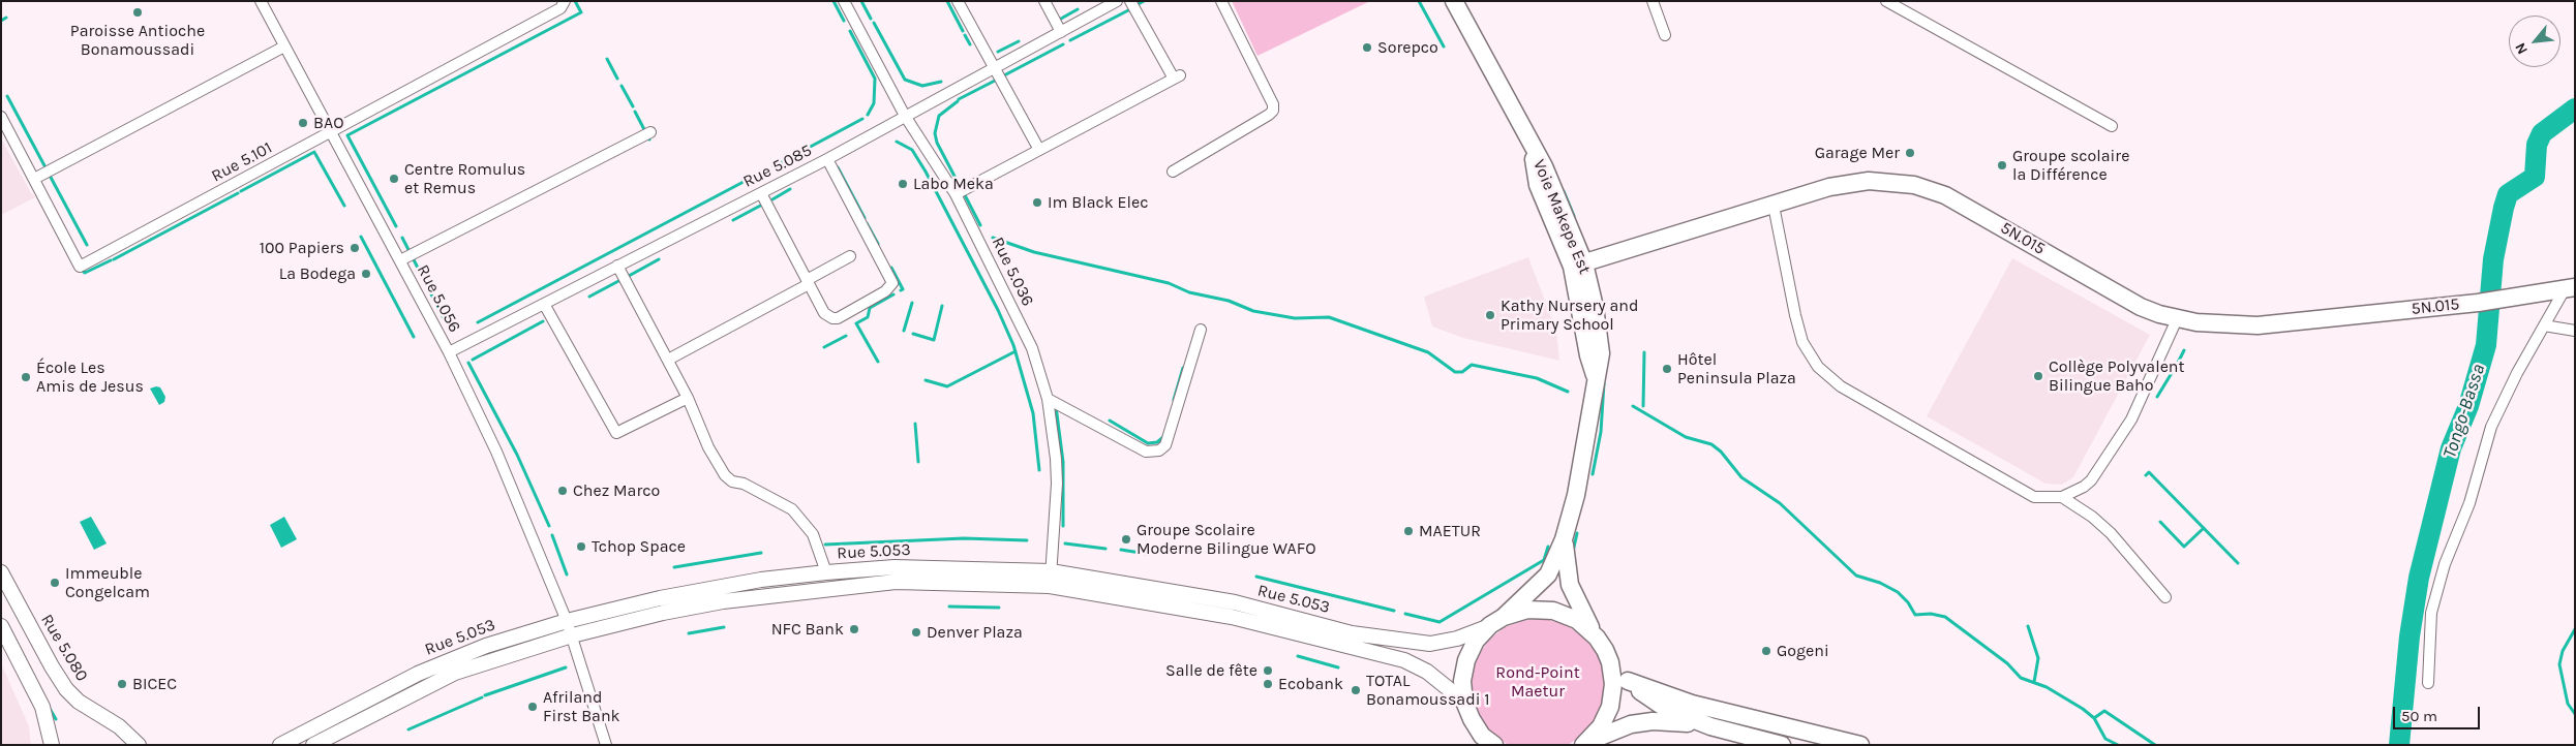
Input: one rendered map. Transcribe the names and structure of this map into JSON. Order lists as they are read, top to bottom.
{
  "streets": {
    "main road": [
      "Voie Makepe Est",
      "5N.015",
      "Rue 5.053",
      "Rue 5.080"
    ],
    "street": [
      "Rue 5.101",
      "Rue 5.085",
      "Rue 5.036",
      "Rue 5.056"
    ]
  },
  "crossings": [
    ["Rue 5.101", "Rue 5.056"],
    ["Rue 5.085", "Rue 5.036"],
    ["Rue 5.085", "Rue 5.056"],
    ["Voie Makepe Est", "5N.015"],
    ["Rue 5.036", "Rue 5.053"],
    ["Rue 5.056", "Rue 5.053"]
  ],
  "water": ["Tongo-Bassa"],
  "parks": ["Rond-Point Maetur"],
  "places": [
    "Paroisse Antioche Bonamoussadi",
    "Sorepco",
    "BAO",
    "Garage Mer",
    "Groupe scolaire la Différence",
    "Centre Romulus et Remus",
    "Labo Meka",
    "Im Black Elec",
    "100 Papiers",
    "La Bodega",
    "Kathy Nursery and Primary School",
    "Hôtel Peninsula Plaza",
    "Collège Polyvalent Bilingue Baho",
    "École Les Amis de Jesus",
    "Chez Marco",
    "MAETUR",
    "Groupe Scolaire Moderne Bilingue WAFO",
    "Tchop Space",
    "Immeuble Congelcam",
    "NFC Bank",
    "Denver Plaza",
    "Gogeni",
    "Salle de fête",
    "BICEC",
    "Ecobank",
    "TOTAL Bonamoussadi 1",
    "Afriland First Bank"
  ],
  "scale_bar": "50 m",
  "north": "bottom left"
}
